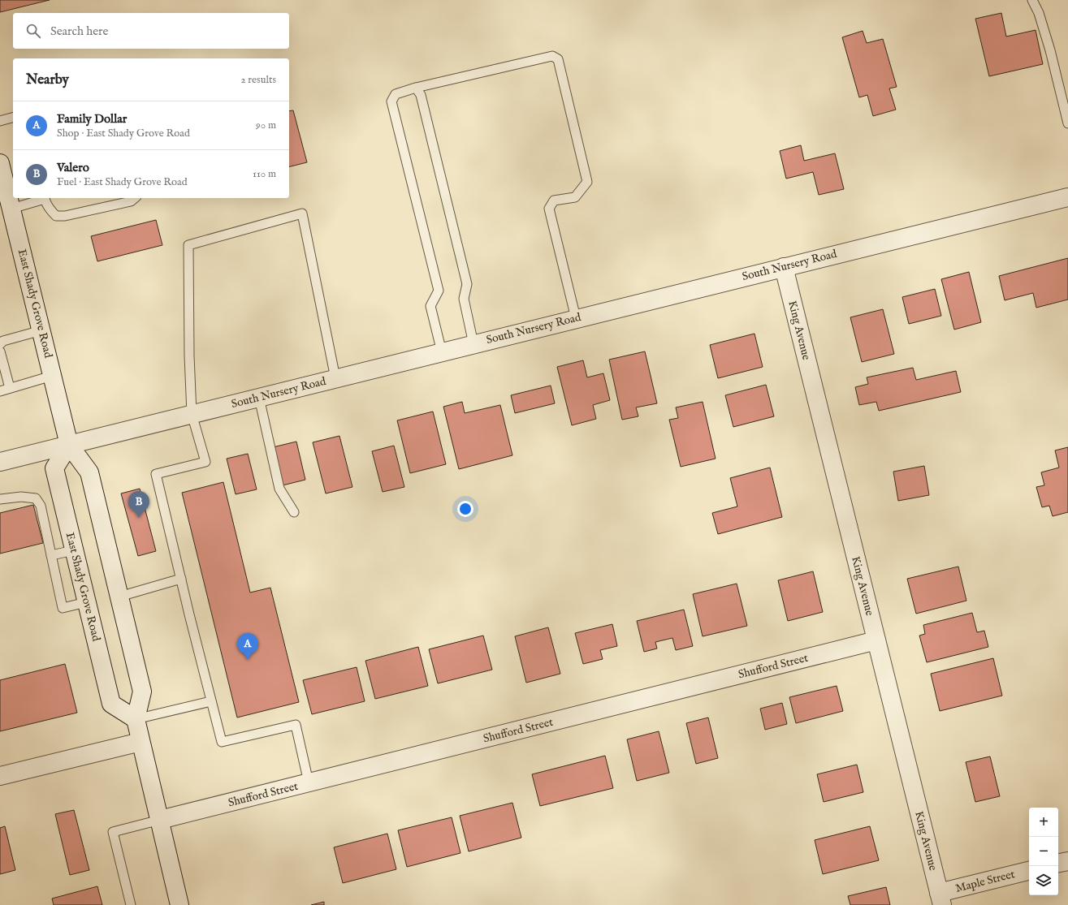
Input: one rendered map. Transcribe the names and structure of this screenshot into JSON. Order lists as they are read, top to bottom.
{
  "streets": {
    "street": [
      "South Nursery Road",
      "East Shady Grove Road",
      "King Avenue",
      "Shufford Street",
      "Maple Street"
    ]
  },
  "crossings": [
    ["South Nursery Road", "East Shady Grove Road"],
    ["South Nursery Road", "King Avenue"],
    ["East Shady Grove Road", "Shufford Street"],
    ["King Avenue", "Shufford Street"],
    ["King Avenue", "Maple Street"]
  ],
  "page": {
    "search": "Search here",
    "heading": ["Nearby", "2 results"],
    "list": [
      {
        "mark": "A",
        "name": "Family Dollar",
        "note": "Shop · East Shady Grove Road",
        "value": "90 m"
      },
      {
        "mark": "B",
        "name": "Valero",
        "note": "Fuel · East Shady Grove Road",
        "value": "110 m"
      }
    ],
    "pins": ["B", "A"],
    "map_buttons": ["+", "−"]
  }
}
